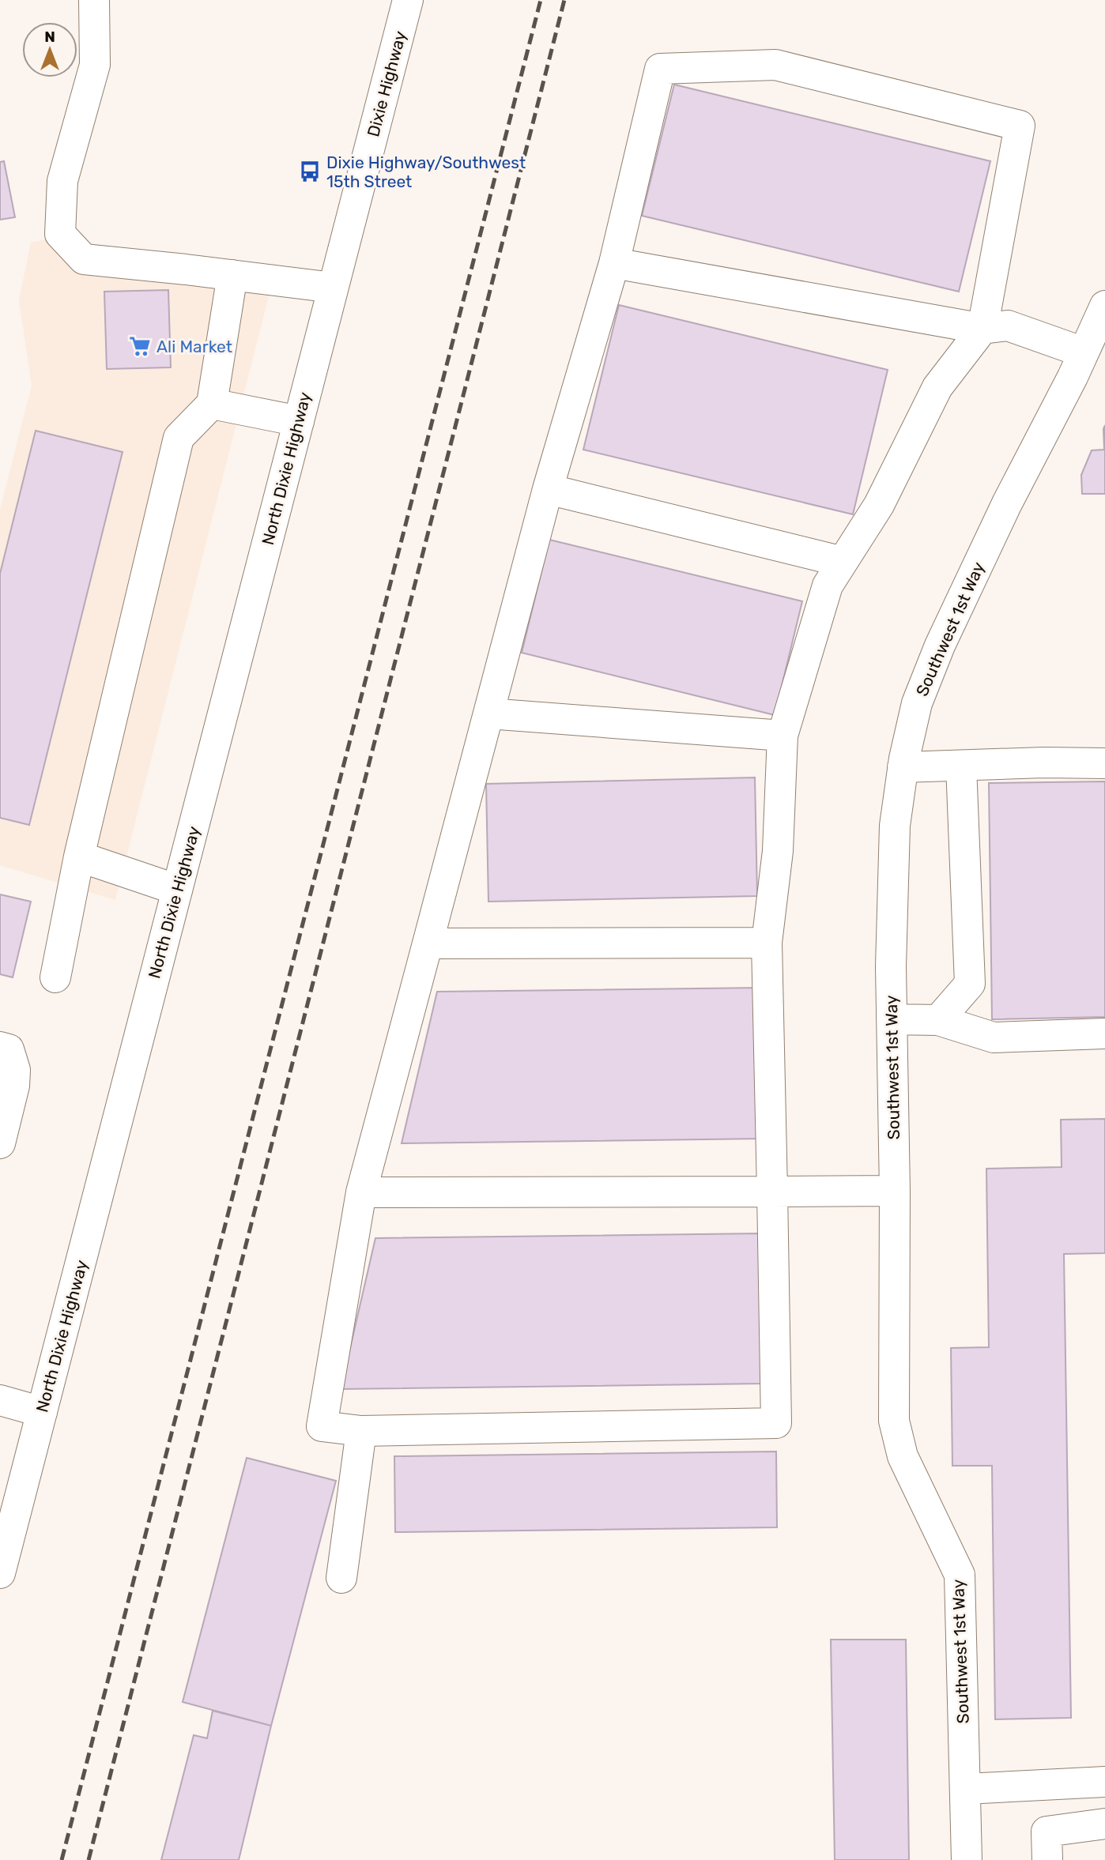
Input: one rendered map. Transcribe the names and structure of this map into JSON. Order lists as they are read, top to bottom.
{
  "streets": {
    "main road": ["Dixie Highway", "North Dixie Highway", "Southwest 1st Way"]
  },
  "crossings": [
    ["Dixie Highway", "North Dixie Highway"]
  ],
  "places": {
    "bus stop": ["Dixie Highway/Southwest 15th Street"],
    "supermarket": ["Ali Market"]
  },
  "north": "top"
}
